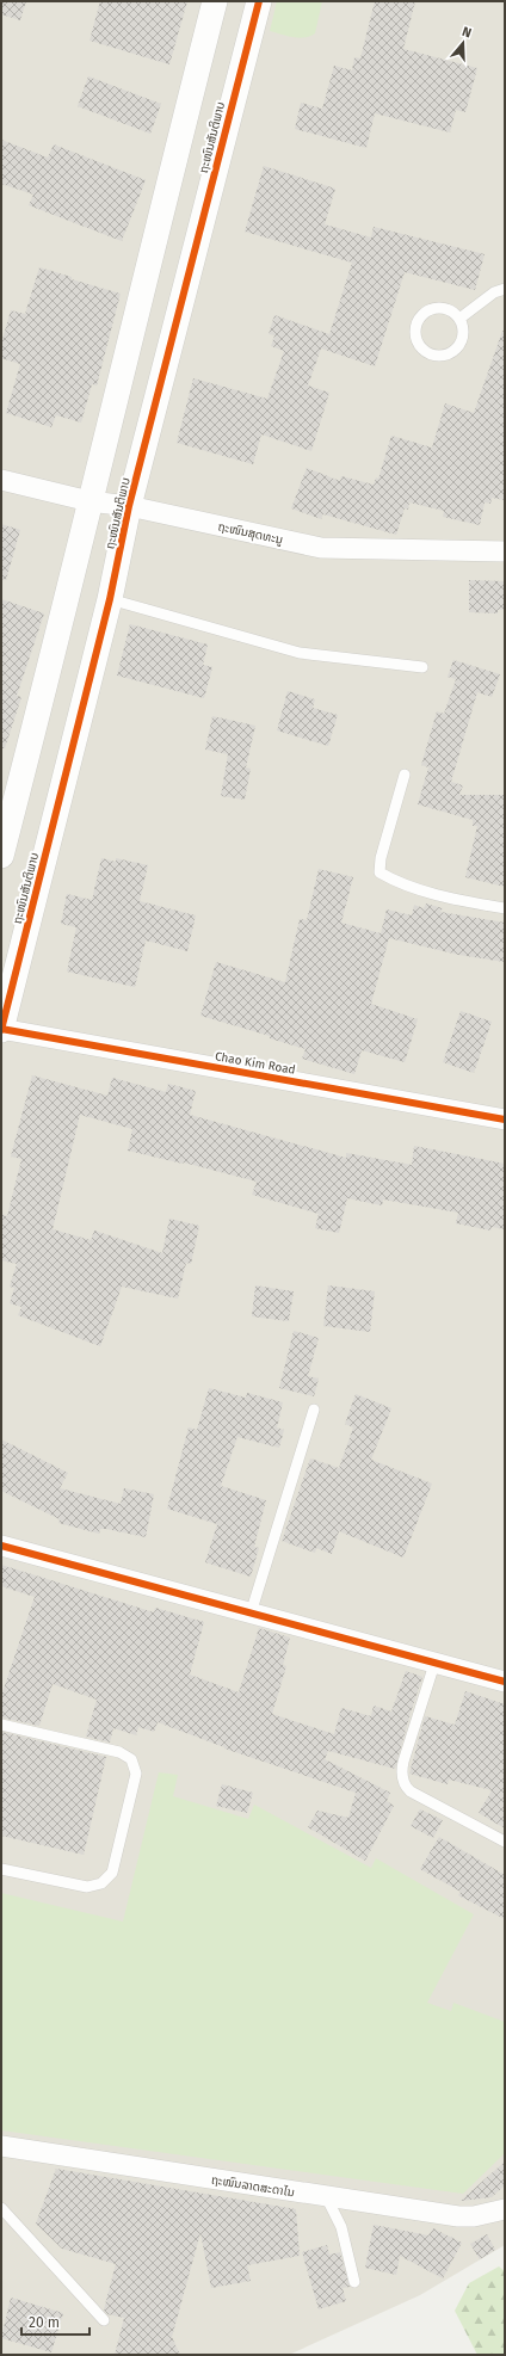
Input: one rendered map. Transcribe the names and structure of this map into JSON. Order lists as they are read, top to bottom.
{
  "streets": {
    "street": [
      "ຖະໜົນສັນຕິພາບ",
      "ຖະໜົນສຸດທະນູ",
      "Chao Kim Road",
      "ຖະໜົນລາດສະດາໄນ"
    ]
  },
  "crossings": [
    ["ຖະໜົນສັນຕິພາບ", "ຖະໜົນສຸດທະນູ"],
    ["ຖະໜົນສັນຕິພາບ", "Chao Kim Road"]
  ],
  "scale_bar": "20 m",
  "north": "top"
}
